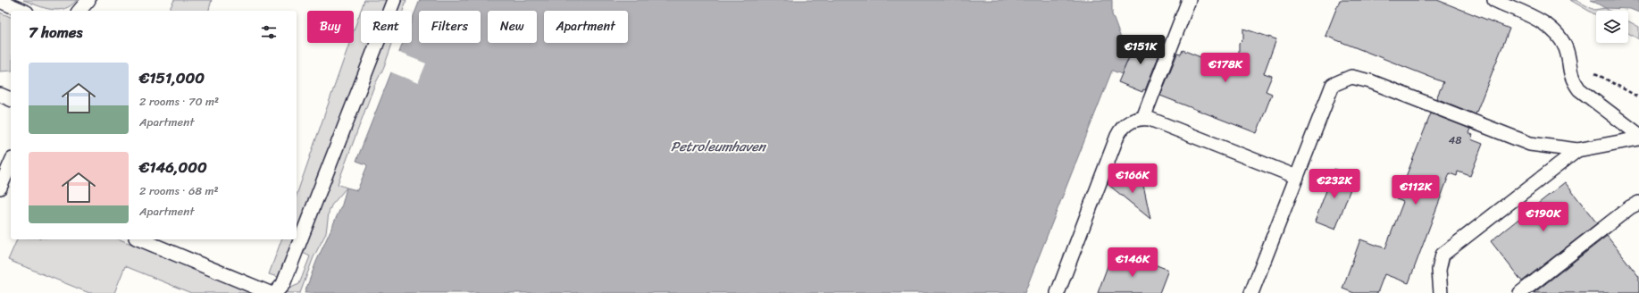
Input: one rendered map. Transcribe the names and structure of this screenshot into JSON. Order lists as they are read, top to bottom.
{
  "water": ["Petroleumhaven"],
  "house_numbers": ["48"],
  "page": {
    "chip": [
      "Buy",
      "Rent",
      "Filters",
      "New",
      "Apartment"
    ],
    "heading": "7 homes",
    "price": [
      "€151K",
      "€178K",
      "€166K",
      "€232K",
      "€112K",
      "€190K",
      "€146K"
    ],
    "list": [
      {
        "name": "€151,000",
        "note": "2 rooms · 70 m² · Apartment"
      },
      {
        "name": "€146,000",
        "note": "2 rooms · 68 m² · Apartment"
      }
    ]
  }
}
